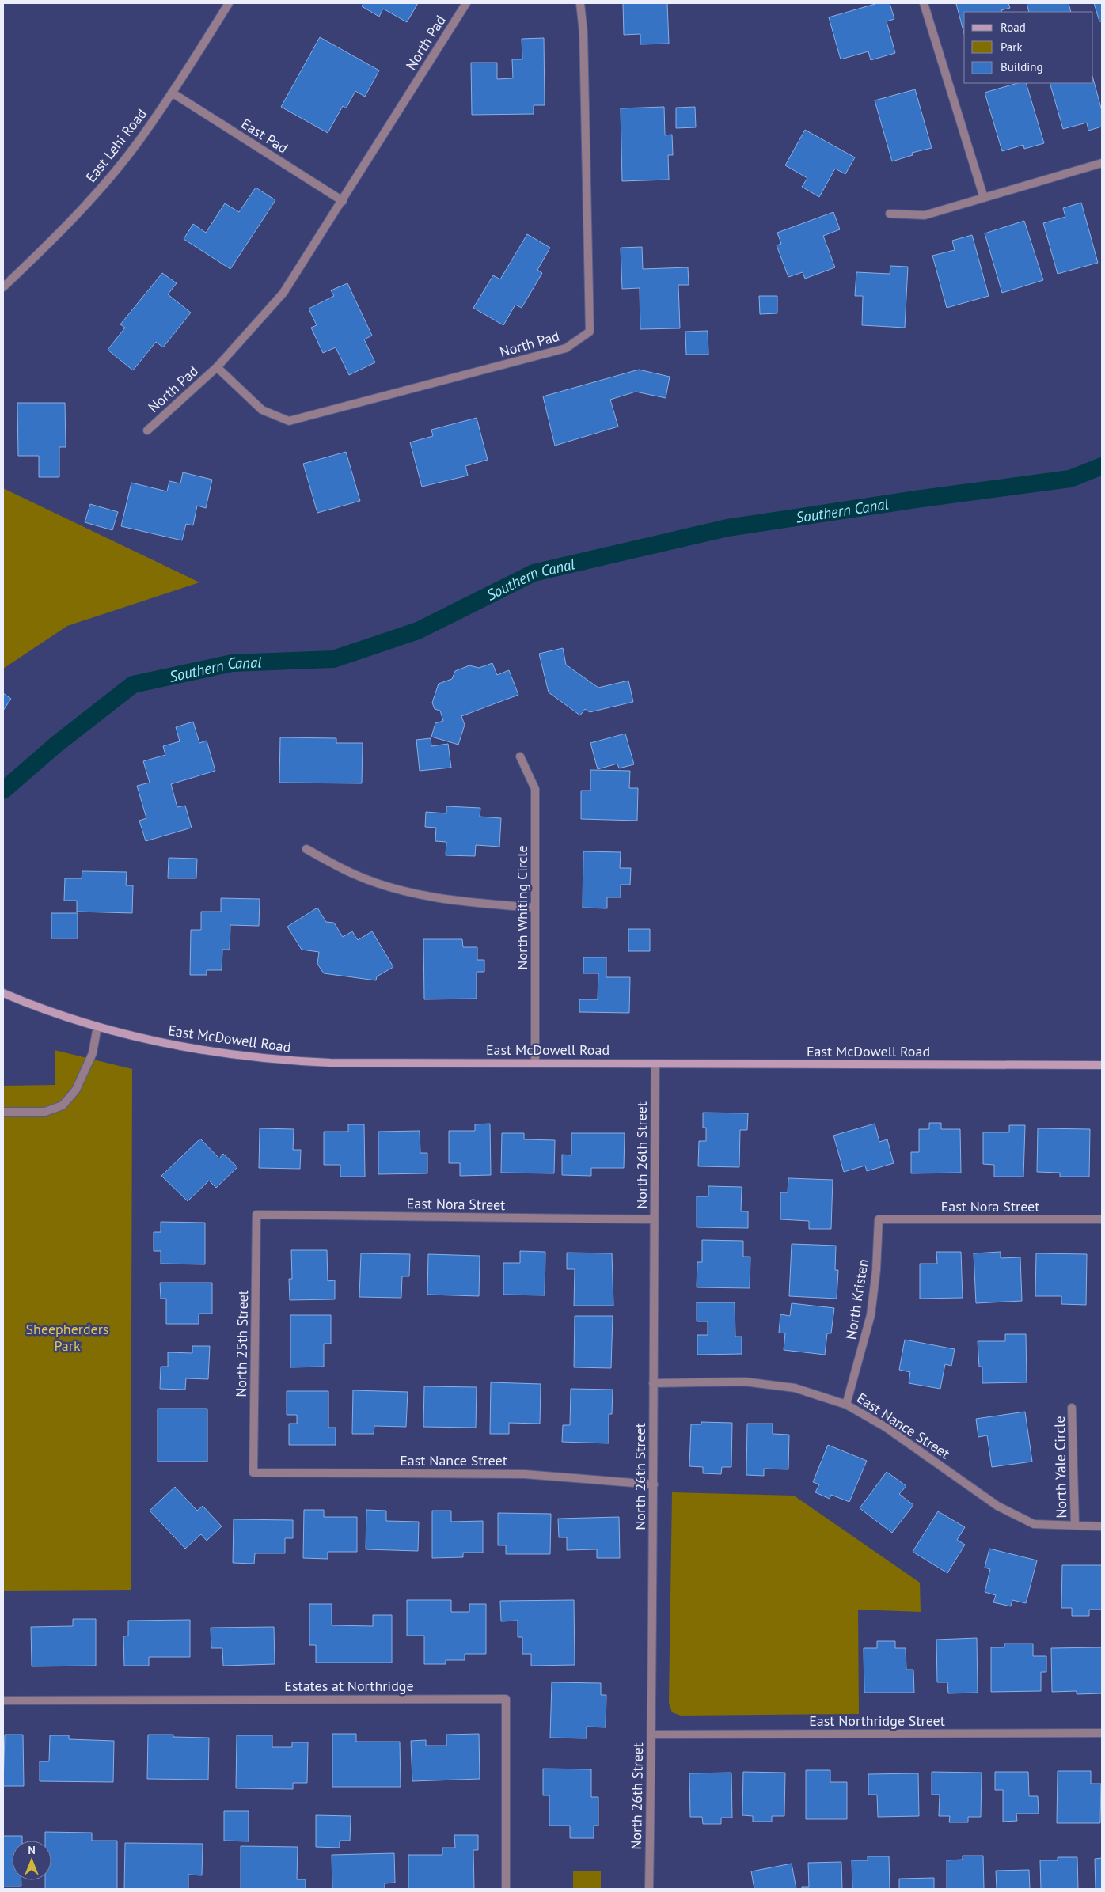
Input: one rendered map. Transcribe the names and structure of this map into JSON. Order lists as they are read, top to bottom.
{
  "streets": {
    "main road": ["East McDowell Road"],
    "street": [
      "North Pad",
      "East Pad",
      "East Lehi Road",
      "North Whiting Circle",
      "North 26th Street",
      "East Nora Street",
      "North Kristen",
      "North 25th Street",
      "East Nance Street",
      "North Yale Circle",
      "Estates at Northridge",
      "East Northridge Street"
    ]
  },
  "crossings": [
    ["North Pad", "East Pad"],
    ["East Pad", "East Lehi Road"],
    ["North Whiting Circle", "East McDowell Road"],
    ["East McDowell Road", "North 26th Street"],
    ["North 26th Street", "East Nora Street"],
    ["North 26th Street", "East Nance Street"],
    ["North 26th Street", "East Northridge Street"],
    ["East Nora Street", "North Kristen"],
    ["East Nora Street", "North 25th Street"],
    ["North Kristen", "East Nance Street"],
    ["North 25th Street", "East Nance Street"],
    ["East Nance Street", "North Yale Circle"]
  ],
  "water": ["Southern Canal"],
  "parks": ["Sheepherders Park"],
  "legend": ["Road", "Park", "Building"],
  "north": "top"
}
